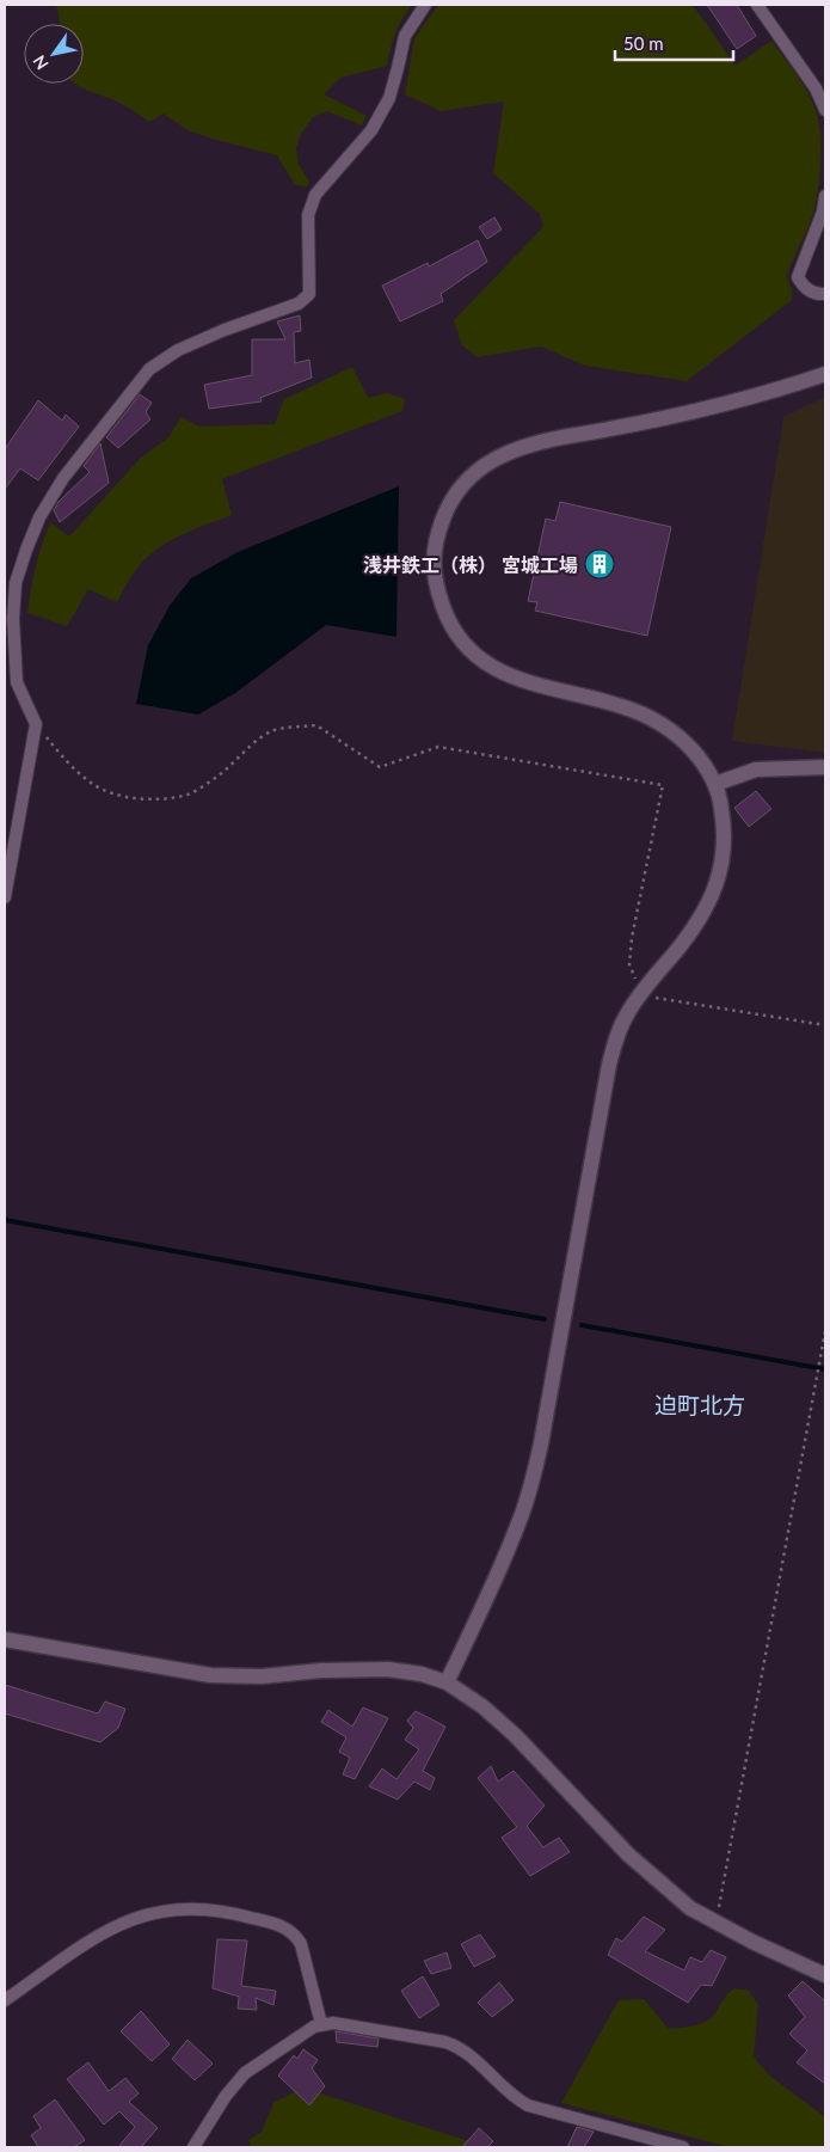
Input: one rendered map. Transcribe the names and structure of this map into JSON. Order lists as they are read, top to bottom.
{
  "districts": ["迫町北方"],
  "places": {
    "building": ["浅井鉄工（株） 宮城工場"]
  },
  "scale_bar": "50 m",
  "north": "bottom left"
}
